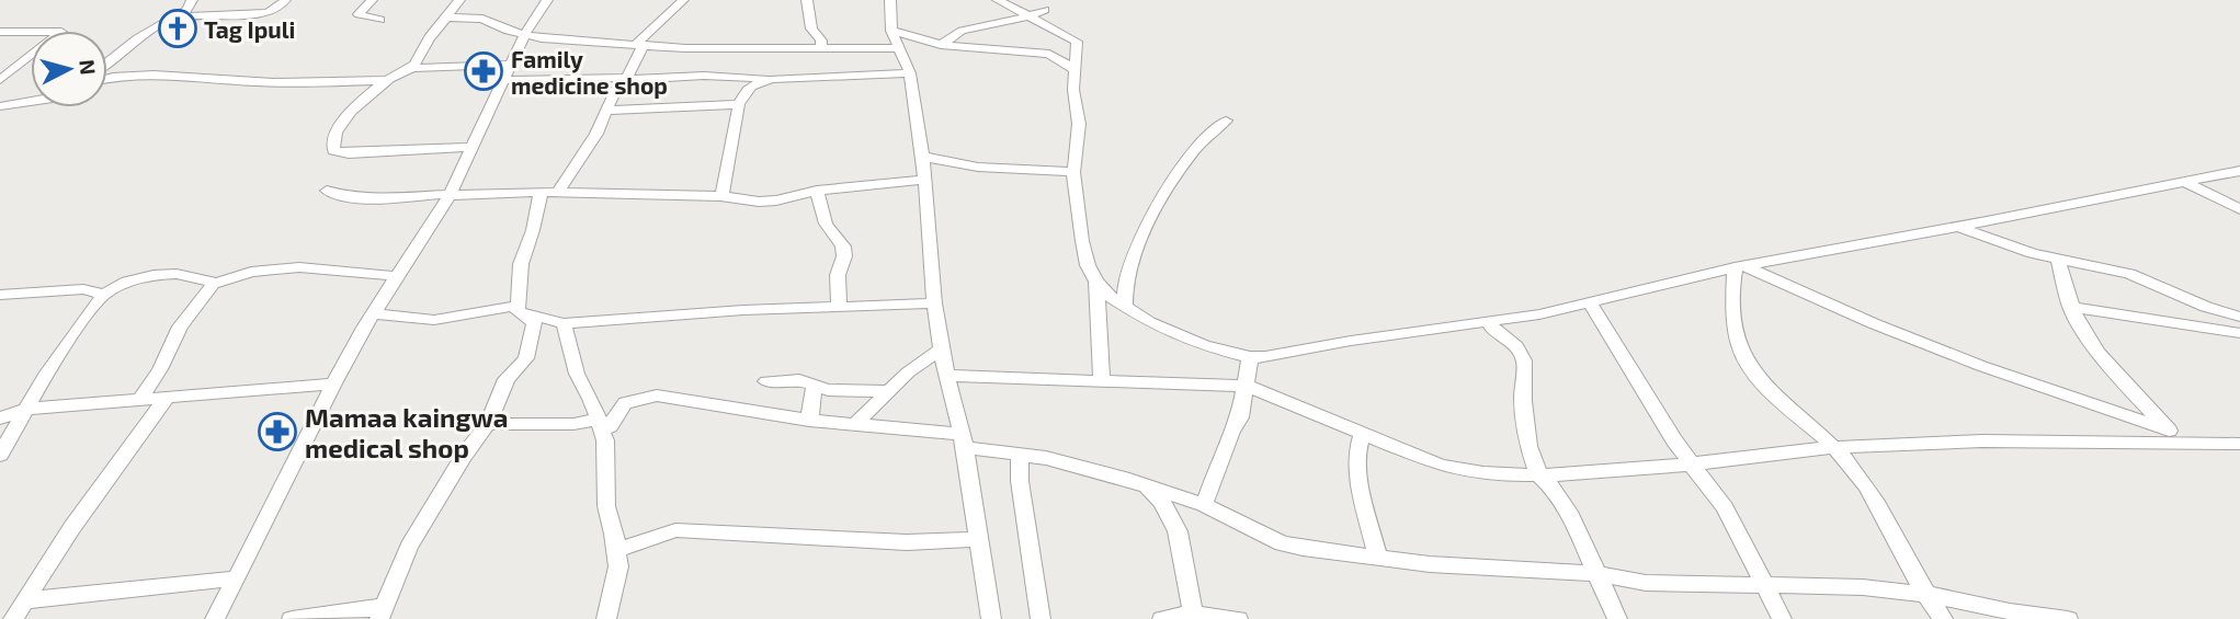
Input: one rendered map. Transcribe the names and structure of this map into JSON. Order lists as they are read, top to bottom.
{
  "places": {
    "church": ["Tag Ipuli"],
    "pharmacy": ["Family medicine shop", "Mamaa kaingwa medical shop"]
  },
  "north": "right"
}
